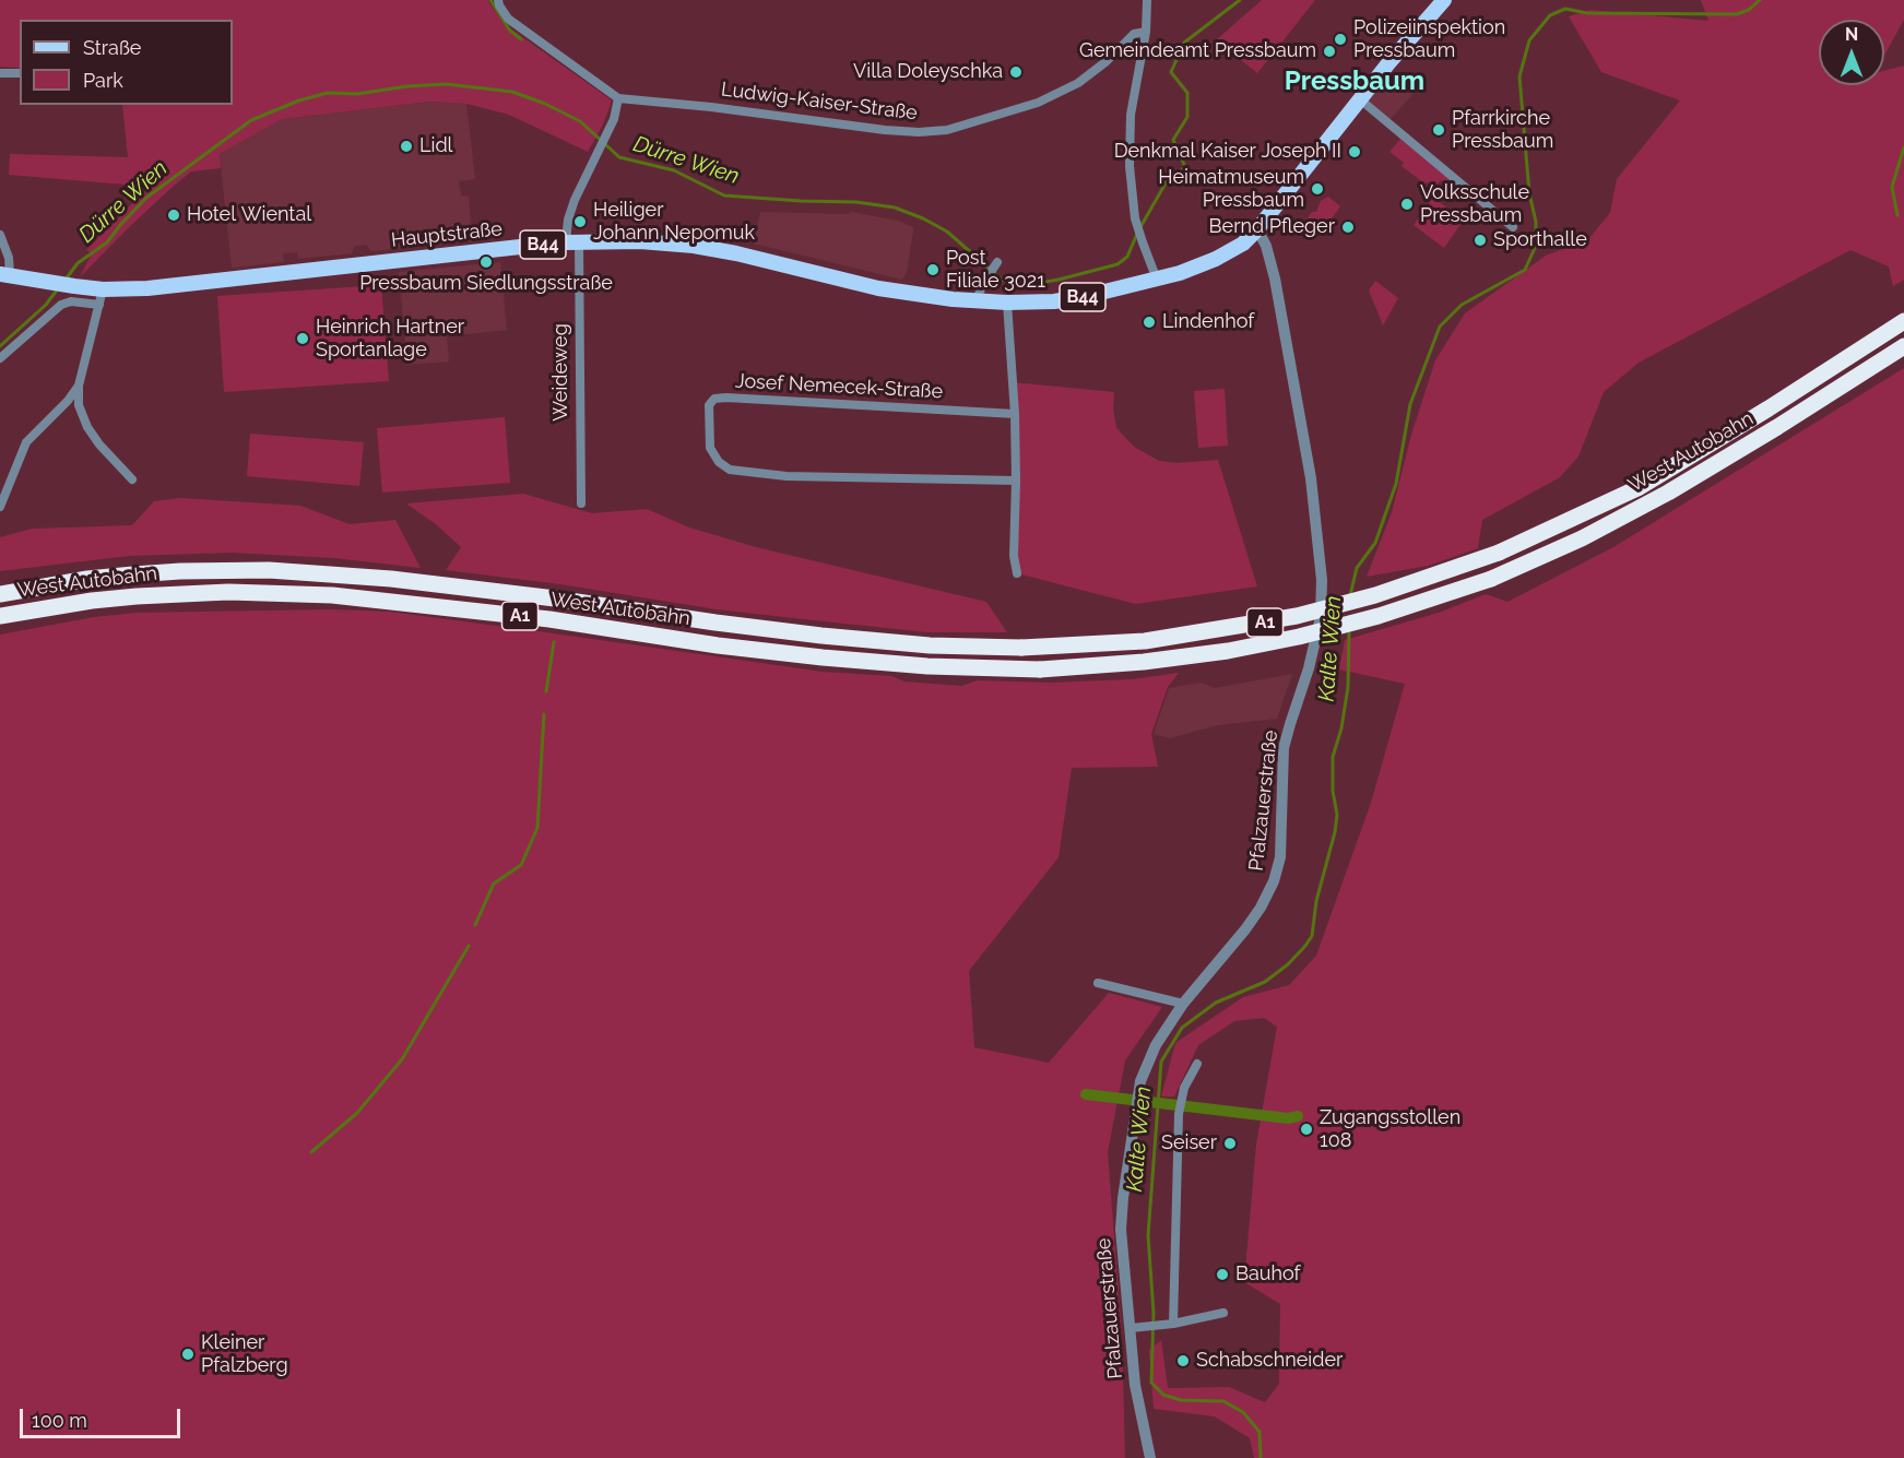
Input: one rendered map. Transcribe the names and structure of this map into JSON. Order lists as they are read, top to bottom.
{
  "streets": {
    "highway": ["West Autobahn", "A1"],
    "main road": ["Hauptstraße", "B44"],
    "street": [
      "Ludwig-Kaiser-Straße",
      "Weideweg",
      "Josef Nemecek-Straße",
      "Pfalzauerstraße"
    ]
  },
  "crossings": [
    ["Hauptstraße", "Weideweg"],
    ["Hauptstraße", "Pfalzauerstraße"]
  ],
  "districts": ["Pressbaum"],
  "water": ["Dürre Wien", "Kalte Wien"],
  "places": [
    "Polizeiinspektion Pressbaum",
    "Gemeindeamt Pressbaum",
    "Villa Doleyschka",
    "Pfarrkirche Pressbaum",
    "Lidl",
    "Denkmal Kaiser Joseph II",
    "Heimatmuseum Pressbaum",
    "Volksschule Pressbaum",
    "Hotel Wiental",
    "Heiliger Johann Nepomuk",
    "Bernd Pfleger",
    "Sporthalle",
    "Pressbaum Siedlungsstraße",
    "Post Filiale 3021",
    "Lindenhof",
    "Heinrich Hartner Sportanlage",
    "Zugangsstollen 108",
    "Seiser",
    "Bauhof",
    "Kleiner Pfalzberg",
    "Schabschneider"
  ],
  "legend": ["Straße", "Park"],
  "scale_bar": "100 m",
  "north": "top"
}
